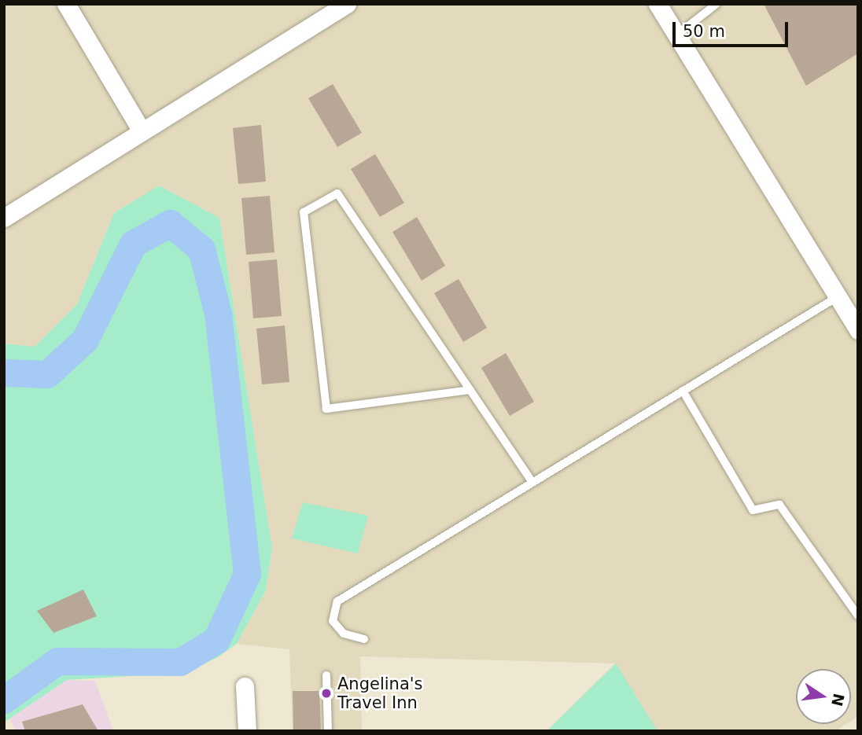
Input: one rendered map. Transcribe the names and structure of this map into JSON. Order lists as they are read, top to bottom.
{
  "places": ["Angelina's Travel Inn"],
  "scale_bar": "50 m",
  "north": "right"
}
